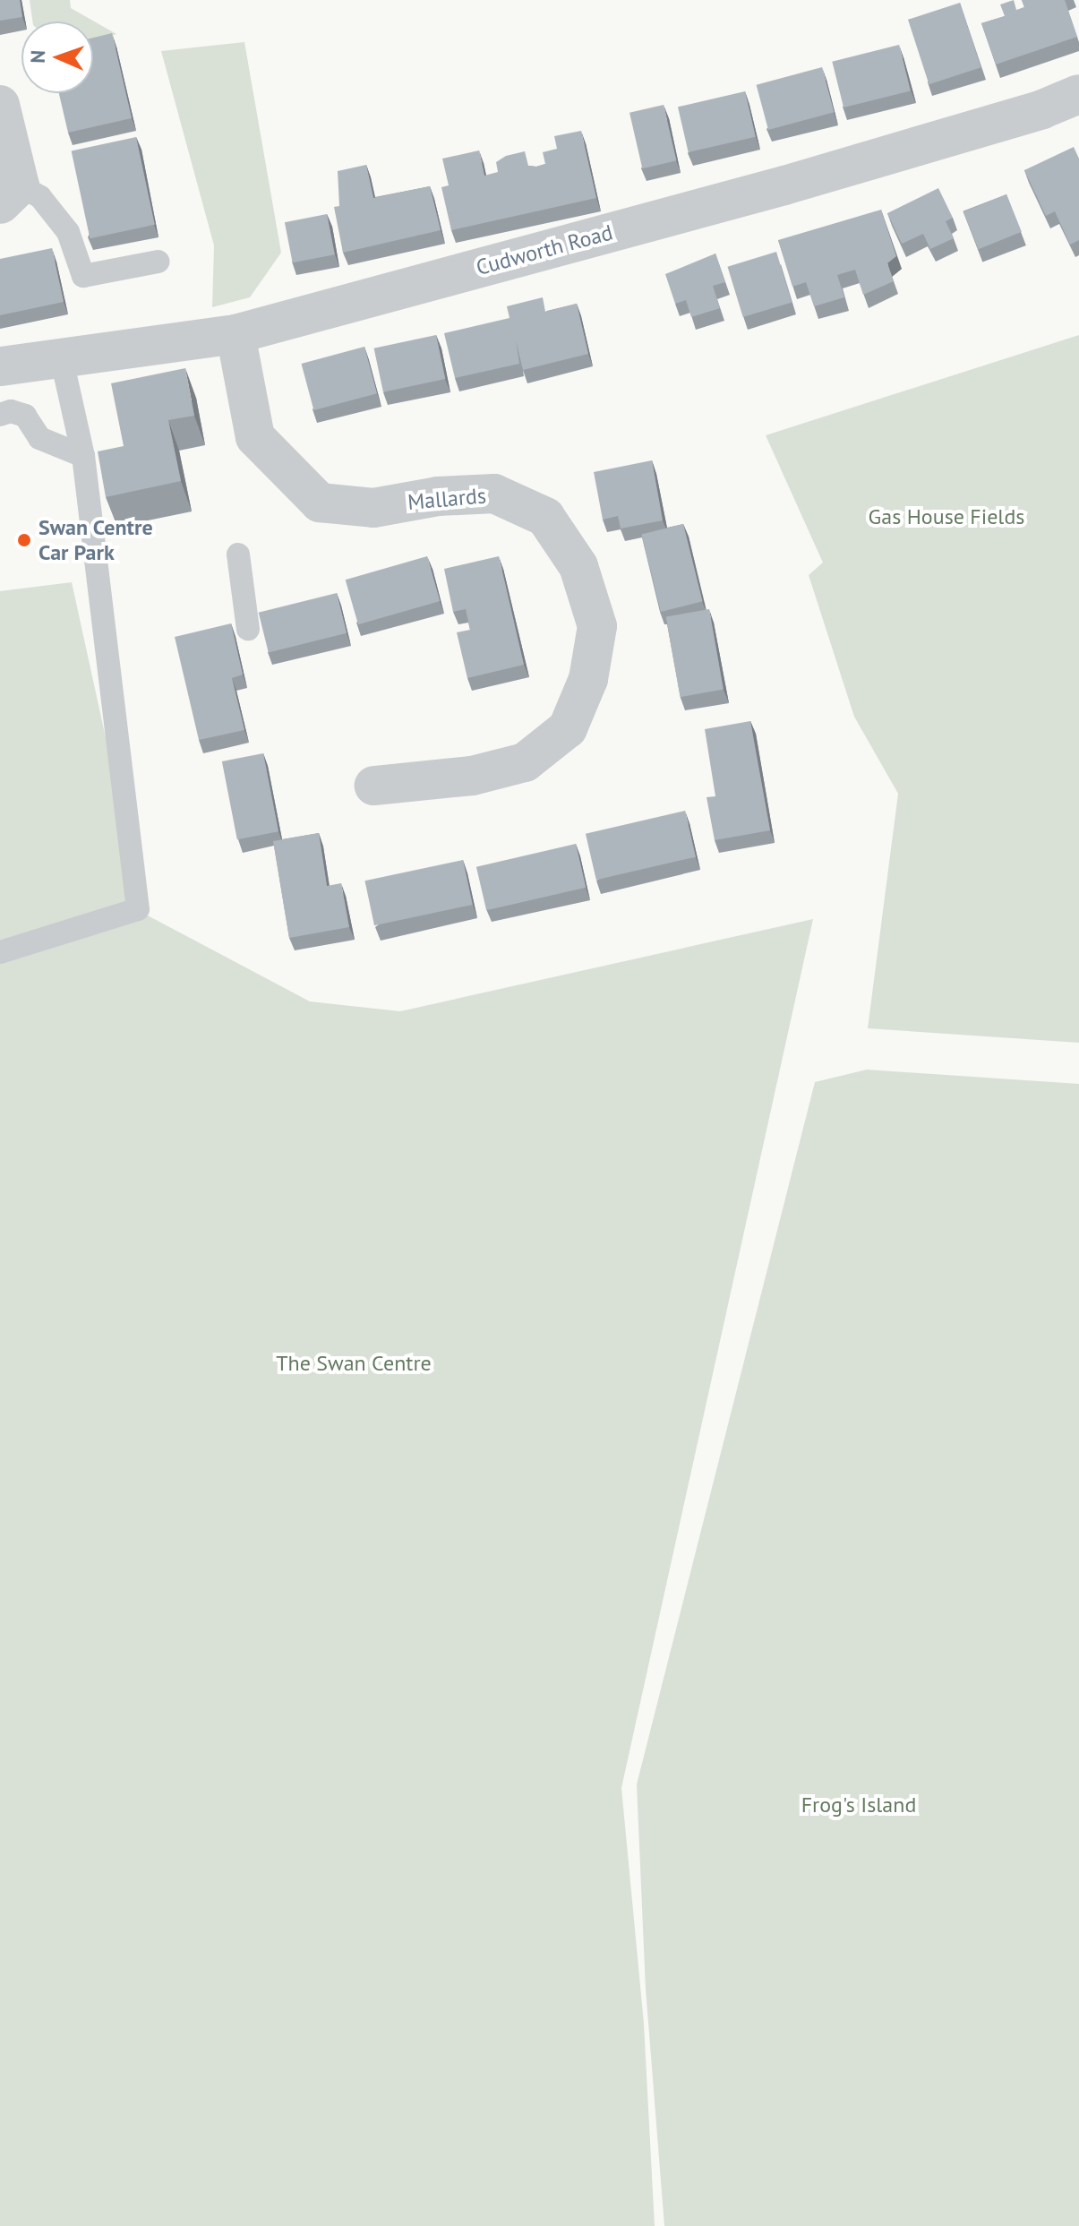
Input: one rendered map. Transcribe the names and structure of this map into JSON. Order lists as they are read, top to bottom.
{
  "streets": {
    "street": ["Cudworth Road", "Mallards"]
  },
  "crossings": [
    ["Cudworth Road", "Mallards"]
  ],
  "parks": ["Gas House Fields", "The Swan Centre", "Frog's Island"],
  "places": ["Swan Centre Car Park"],
  "north": "left"
}
